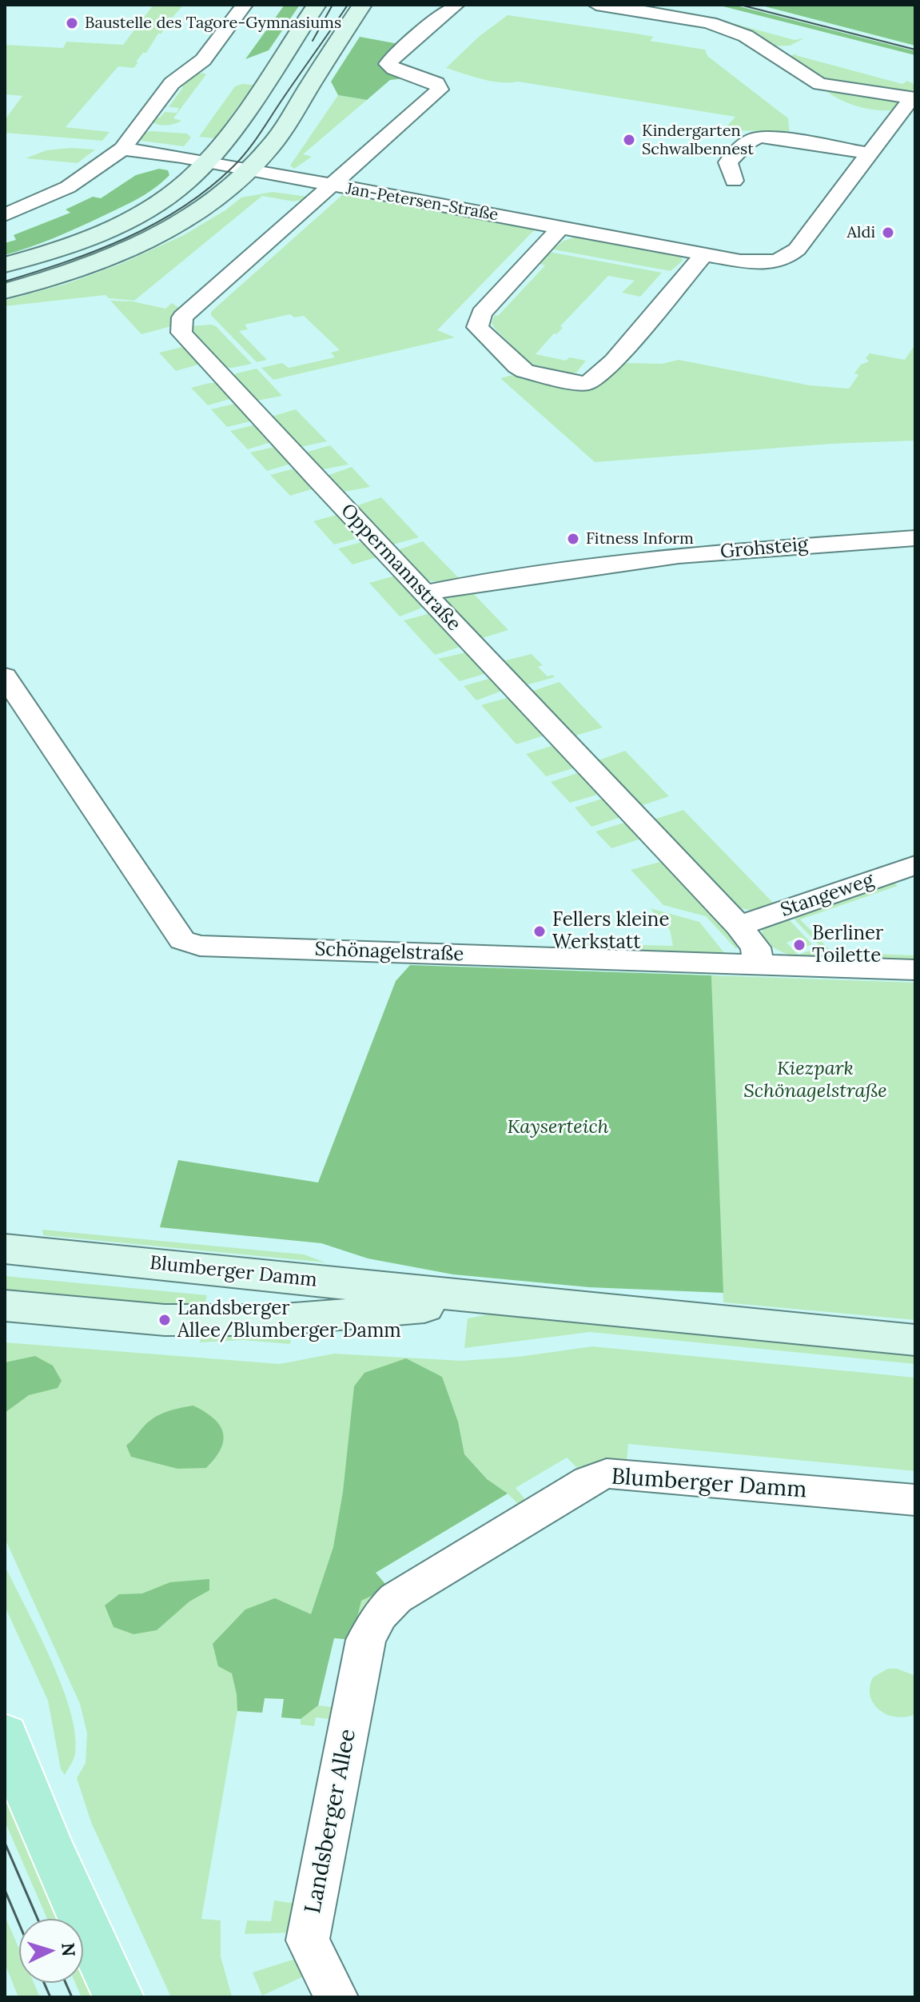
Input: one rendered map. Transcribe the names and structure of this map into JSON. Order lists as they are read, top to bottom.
{
  "streets": {
    "main road": ["Blumberger Damm"],
    "street": [
      "Jan-Petersen-Straße",
      "Grohsteig",
      "Oppermannstraße",
      "Stangeweg",
      "Schönagelstraße",
      "Landsberger Allee"
    ]
  },
  "crossings": [
    ["Jan-Petersen-Straße", "Oppermannstraße"],
    ["Grohsteig", "Oppermannstraße"],
    ["Oppermannstraße", "Stangeweg"],
    ["Oppermannstraße", "Schönagelstraße"],
    ["Blumberger Damm", "Landsberger Allee"]
  ],
  "parks": ["Kiezpark Schönagelstraße", "Kayserteich"],
  "places": [
    "Baustelle des Tagore-Gymnasiums",
    "Kindergarten Schwalbennest",
    "Aldi",
    "Fitness Inform",
    "Fellers kleine Werkstatt",
    "Berliner Toilette",
    "Landsberger Allee/Blumberger Damm"
  ],
  "north": "right"
}
